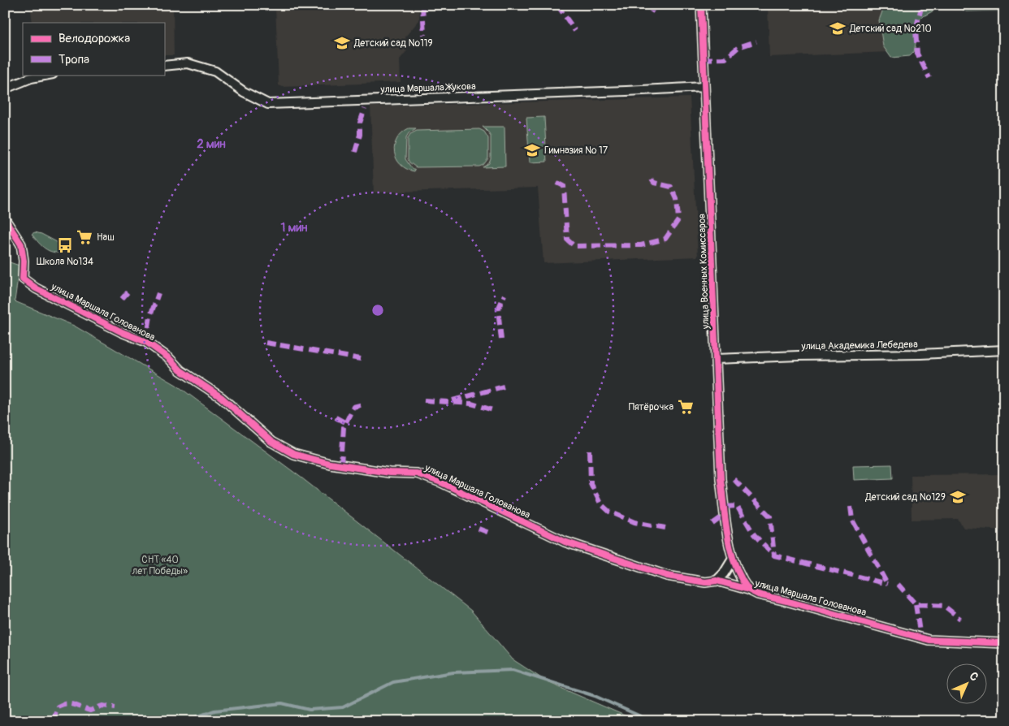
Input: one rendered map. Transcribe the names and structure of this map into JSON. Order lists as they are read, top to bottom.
{
  "streets": {
    "street": [
      "улица Маршала Жукова",
      "улица Военных Комиссаров",
      "улица Маршала Голованова",
      "улица Академика Лебедева"
    ]
  },
  "crossings": [
    ["улица Маршала Жукова", "улица Военных Комиссаров"],
    ["улица Военных Комиссаров", "улица Маршала Голованова"],
    ["улица Военных Комиссаров", "улица Академика Лебедева"]
  ],
  "parks": ["СНТ «40 лет Победы»"],
  "places": {
    "school or university": [
      "Детский сад №210",
      "Детский сад №119",
      "Гимназия № 17",
      "Детский сад №129"
    ],
    "supermarket": ["Наш", "Пятёрочка"],
    "bus stop": ["Школа №134"]
  },
  "legend": ["Велодорожка", "Тропа"],
  "north": "top right",
  "rings": ["2 мин", "1 мин"]
}
